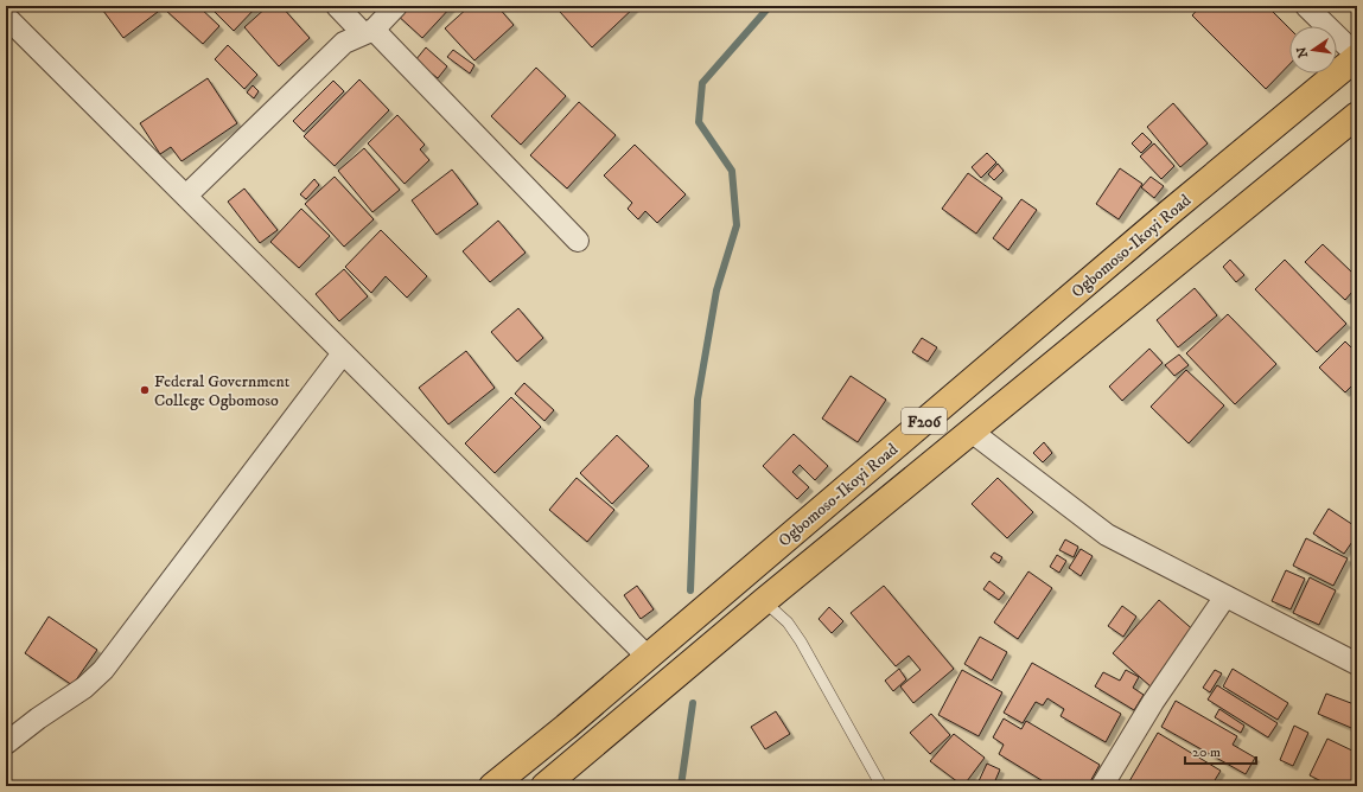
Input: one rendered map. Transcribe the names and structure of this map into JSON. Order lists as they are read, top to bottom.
{
  "streets": {
    "main road": ["Ogbomoso-Ikoyi Road", "F206"]
  },
  "places": ["Federal Government College Ogbomoso"],
  "scale_bar": "20 m",
  "north": "left"
}
